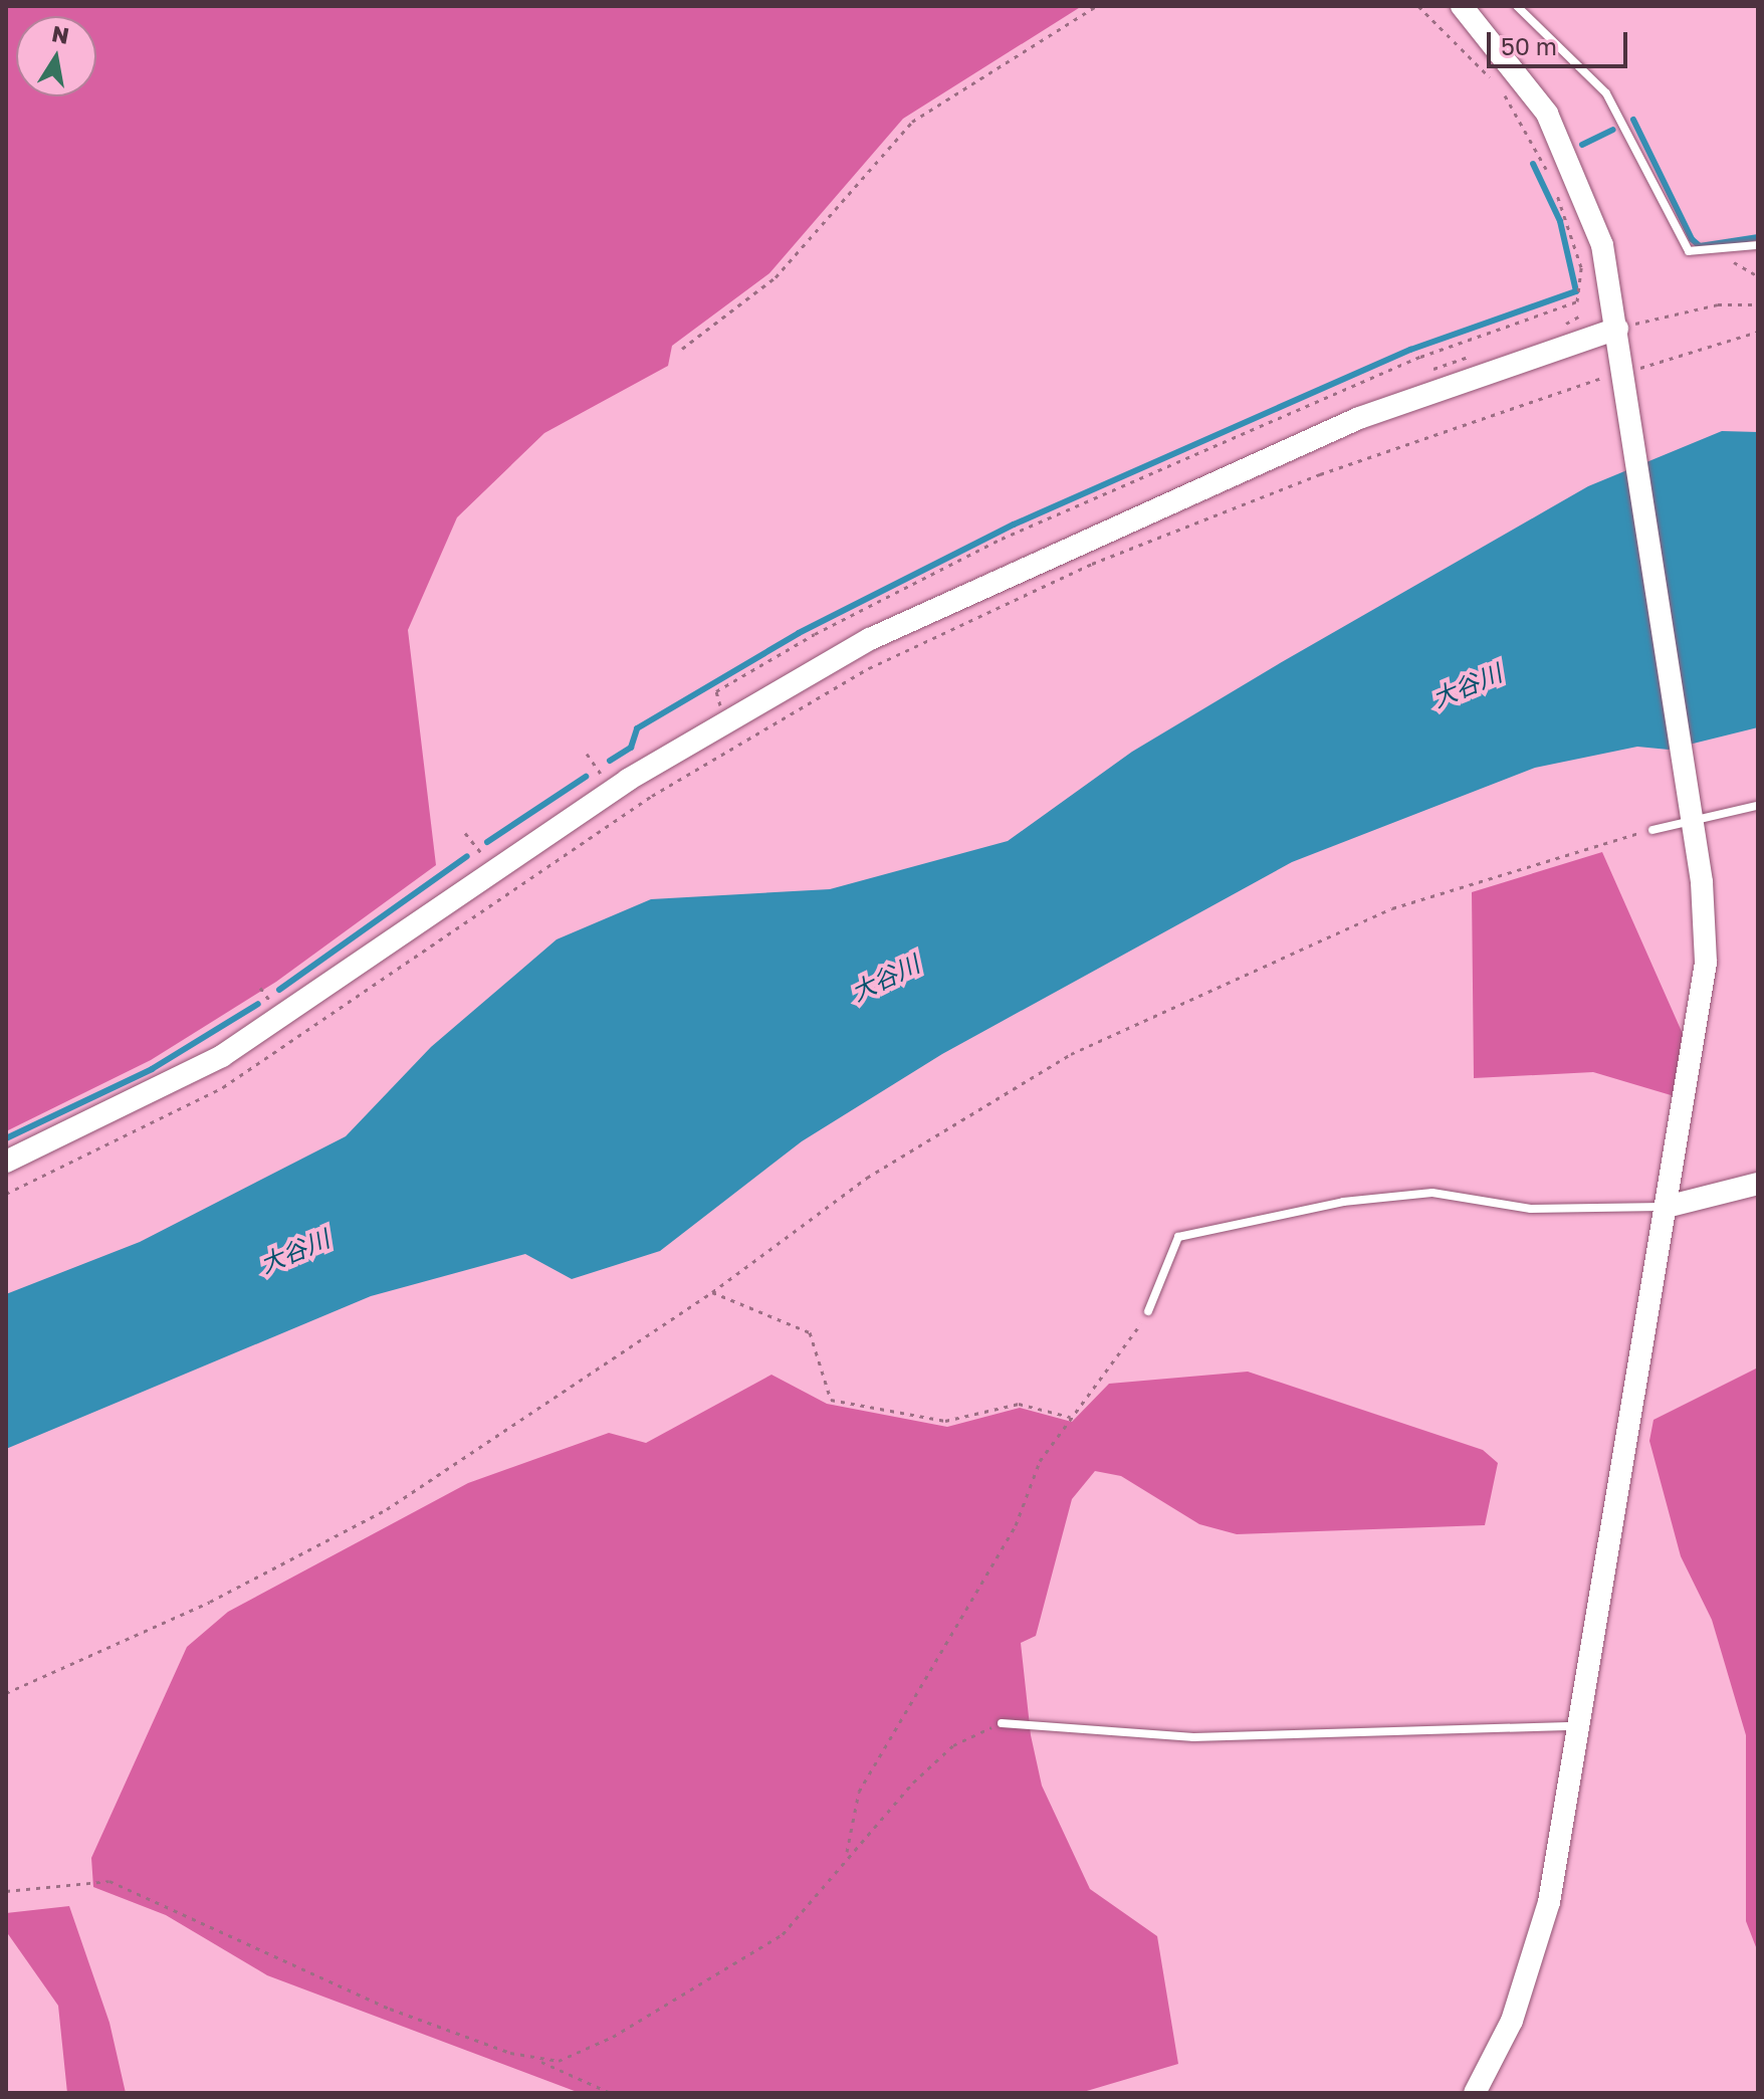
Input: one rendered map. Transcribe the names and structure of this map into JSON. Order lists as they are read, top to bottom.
{
  "water": ["大谷川"],
  "scale_bar": "50 m",
  "north": "top"
}
